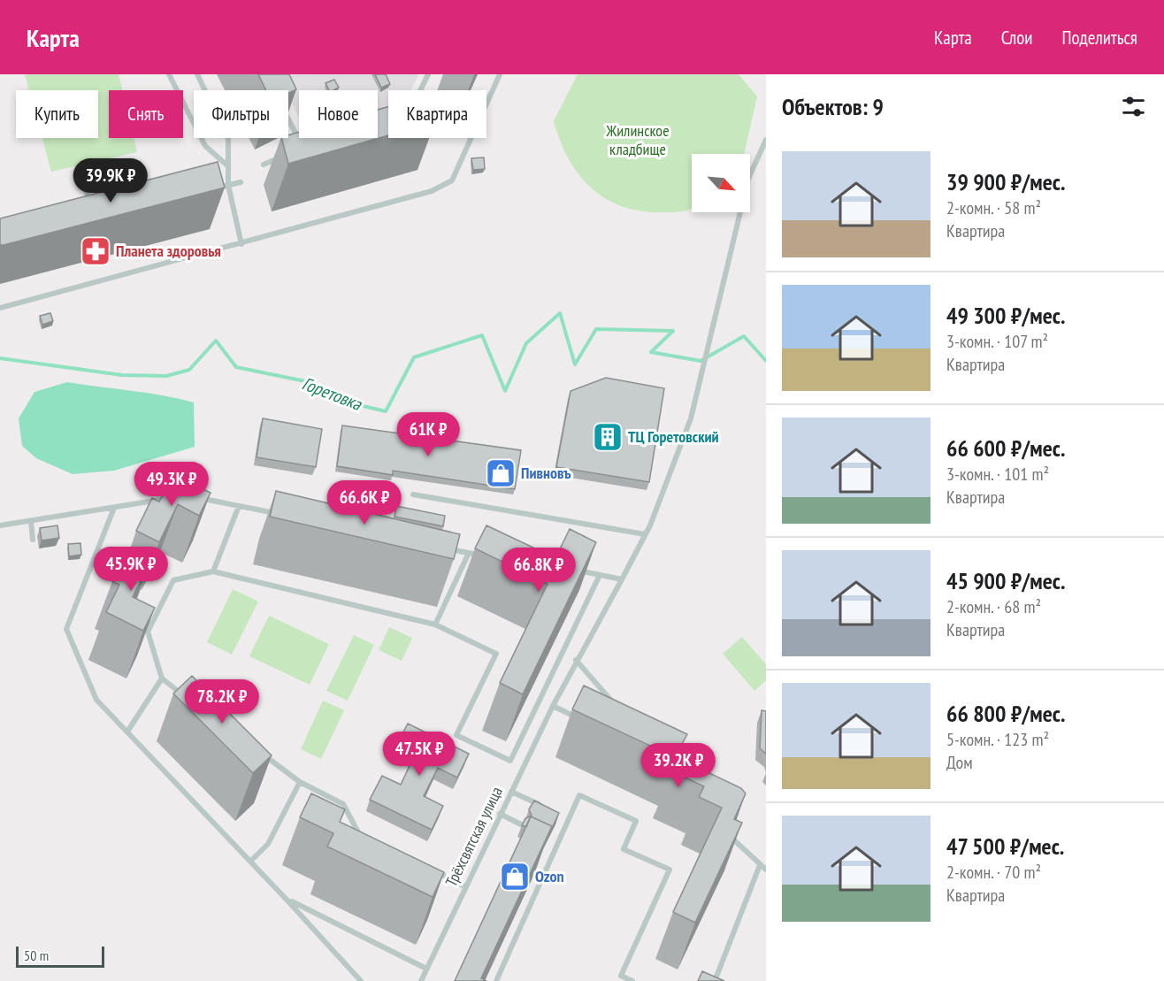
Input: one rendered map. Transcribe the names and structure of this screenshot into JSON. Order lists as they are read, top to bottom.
{
  "streets": {
    "lane": ["Трёхсвятская улица"]
  },
  "water": ["Горетовка"],
  "parks": ["Жилинское кладбище"],
  "places": {
    "pharmacy": ["Планета здоровья"],
    "building": ["ТЦ Горетовский"],
    "shop": ["Пивновъ", "Ozon"]
  },
  "scale_bar": "50 m",
  "north": "bottom right",
  "page": {
    "header": "Карта",
    "nav": ["Карта", "Слои", "Поделиться"],
    "heading": "Объектов: 9",
    "chip": [
      "Купить",
      "Снять",
      "Фильтры",
      "Новое",
      "Квартира"
    ],
    "list": [
      {
        "name": "39 900 ₽/мес.",
        "note": "2-комн. · 58 m² · Квартира"
      },
      {
        "name": "49 300 ₽/мес.",
        "note": "3-комн. · 107 m² · Квартира"
      },
      {
        "name": "66 600 ₽/мес.",
        "note": "3-комн. · 101 m² · Квартира"
      },
      {
        "name": "45 900 ₽/мес.",
        "note": "2-комн. · 68 m² · Квартира"
      },
      {
        "name": "66 800 ₽/мес.",
        "note": "5-комн. · 123 m² · Дом"
      },
      {
        "name": "47 500 ₽/мес.",
        "note": "2-комн. · 70 m² · Квартира"
      }
    ],
    "price": [
      "39.9K ₽",
      "61K ₽",
      "49.3K ₽",
      "66.6K ₽",
      "45.9K ₽",
      "66.8K ₽",
      "78.2K ₽",
      "47.5K ₽",
      "39.2K ₽"
    ],
    "scale": "50 m"
  }
}
